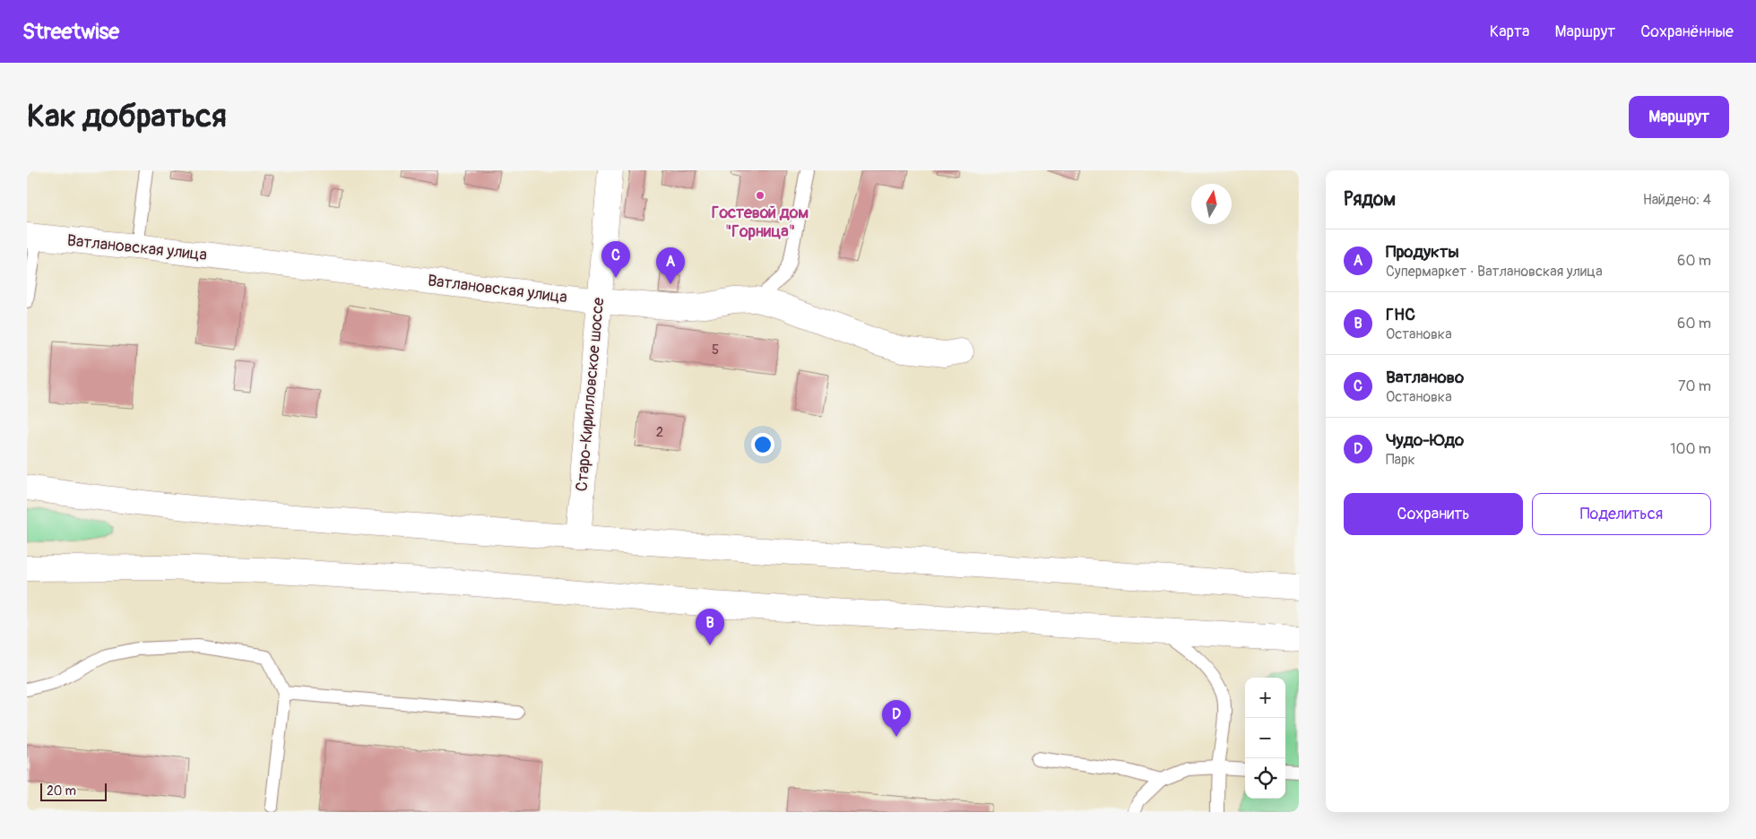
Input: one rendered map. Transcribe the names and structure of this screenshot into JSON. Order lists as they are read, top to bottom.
{
  "streets": {
    "main road": ["Ватлановская улица", "Старо-Кирилловское шоссе"]
  },
  "crossings": [
    ["Ватлановская улица", "Старо-Кирилловское шоссе"]
  ],
  "places": ["Гостевой дом \"Горница\""],
  "house_numbers": ["5", "2"],
  "scale_bar": "20 m",
  "north": "top",
  "page": {
    "header": "Streetwise",
    "nav": ["Карта", "Маршрут", "Сохранённые"],
    "buttons": [
      "Маршрут",
      ["Сохранить", "Поделиться"]
    ],
    "title": "Как добраться",
    "heading": ["Рядом", "Найдено: 4"],
    "list": [
      {
        "mark": "A",
        "name": "Продукты",
        "note": "Супермаркет · Ватлановская улица",
        "value": "60 m"
      },
      {
        "mark": "B",
        "name": "ГНС",
        "note": "Остановка",
        "value": "60 m"
      },
      {
        "mark": "C",
        "name": "Ватланово",
        "note": "Остановка",
        "value": "70 m"
      },
      {
        "mark": "D",
        "name": "Чудо-Юдо",
        "note": "Парк",
        "value": "100 m"
      }
    ],
    "pins": [
      "C",
      "A",
      "B",
      "D"
    ],
    "map_buttons": ["+", "−"],
    "scale": "20 m"
  }
}
